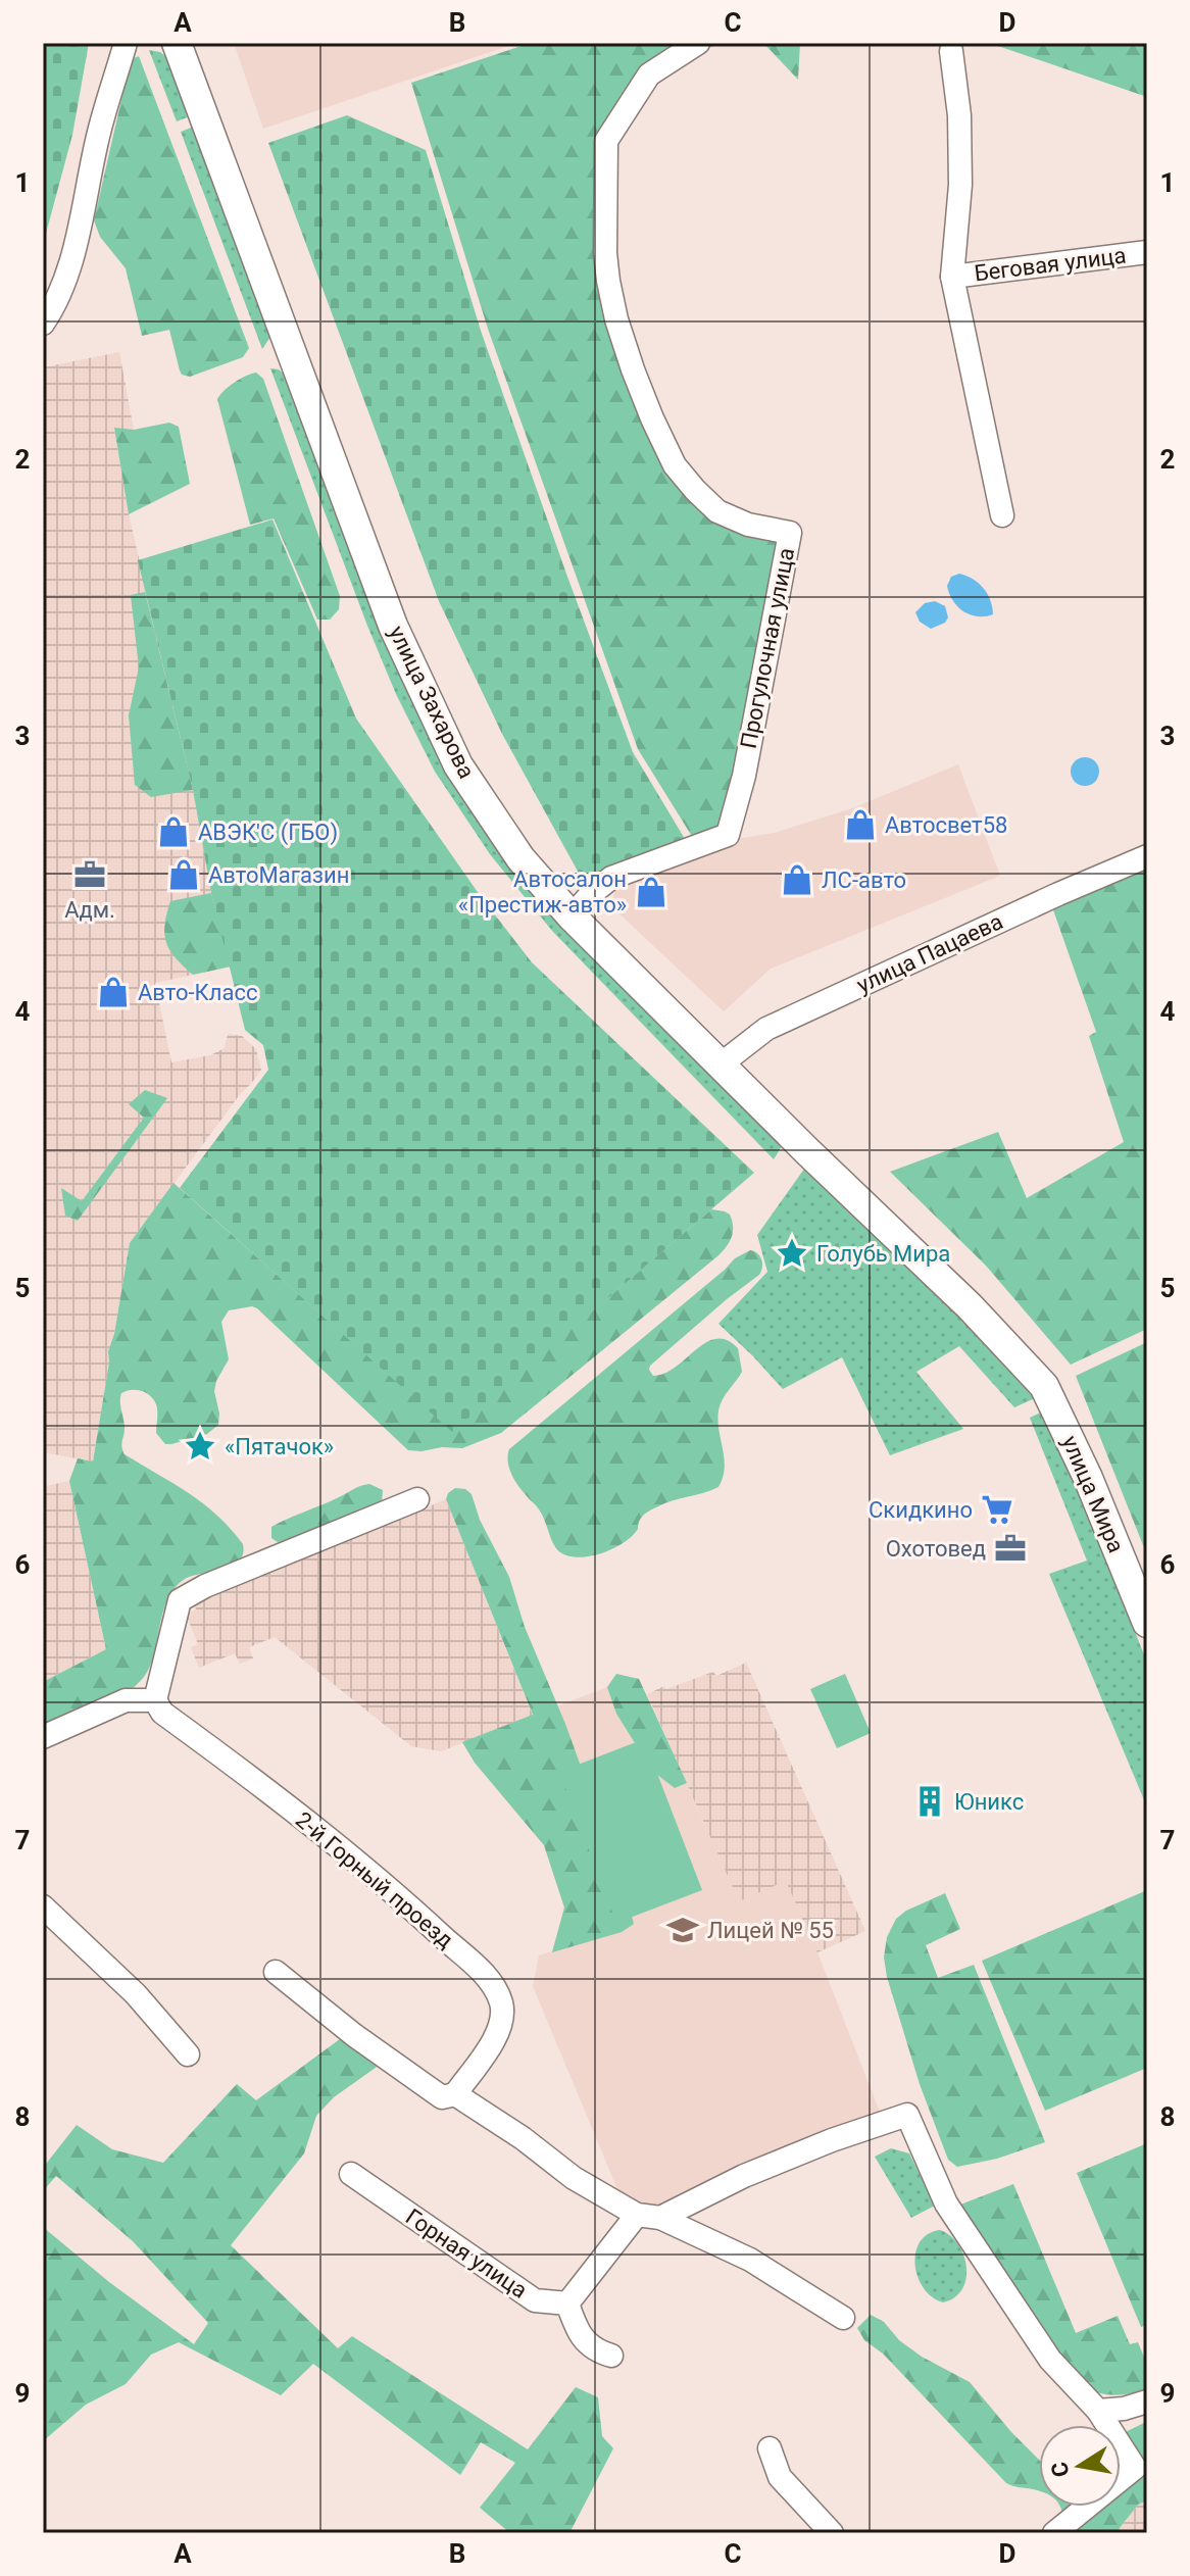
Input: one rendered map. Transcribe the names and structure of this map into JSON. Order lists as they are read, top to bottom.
{
  "streets": {
    "main road": ["улица Захарова", "улица Мира"],
    "street": [
      "Беговая улица",
      "Прогулочная улица",
      "улица Пацаева",
      "2-й Горный проезд",
      "Горная улица"
    ]
  },
  "crossings": [
    ["Прогулочная улица", "улица Захарова"],
    ["улица Захарова", "улица Пацаева"],
    ["улица Захарова", "улица Мира"]
  ],
  "places": {
    "shop": [
      "Автосвет58",
      "АВЭК'С (ГБО)",
      "АвтоМагазин",
      "ЛС-авто",
      "Автосалон «Престиж-авто»",
      "Авто-Класс"
    ],
    "office": ["Адм.", "Охотовед"],
    "place": ["Голубь Мира", "«Пятачок»"],
    "supermarket": ["Скидкино"],
    "building": ["Юникс"],
    "school or university": ["Лицей № 55"]
  },
  "north": "left",
  "grid": {
    "columns": [
      "A",
      "B",
      "C",
      "D"
    ],
    "rows": [
      "1",
      "2",
      "3",
      "4",
      "5",
      "6",
      "7",
      "8",
      "9"
    ]
  }
}
